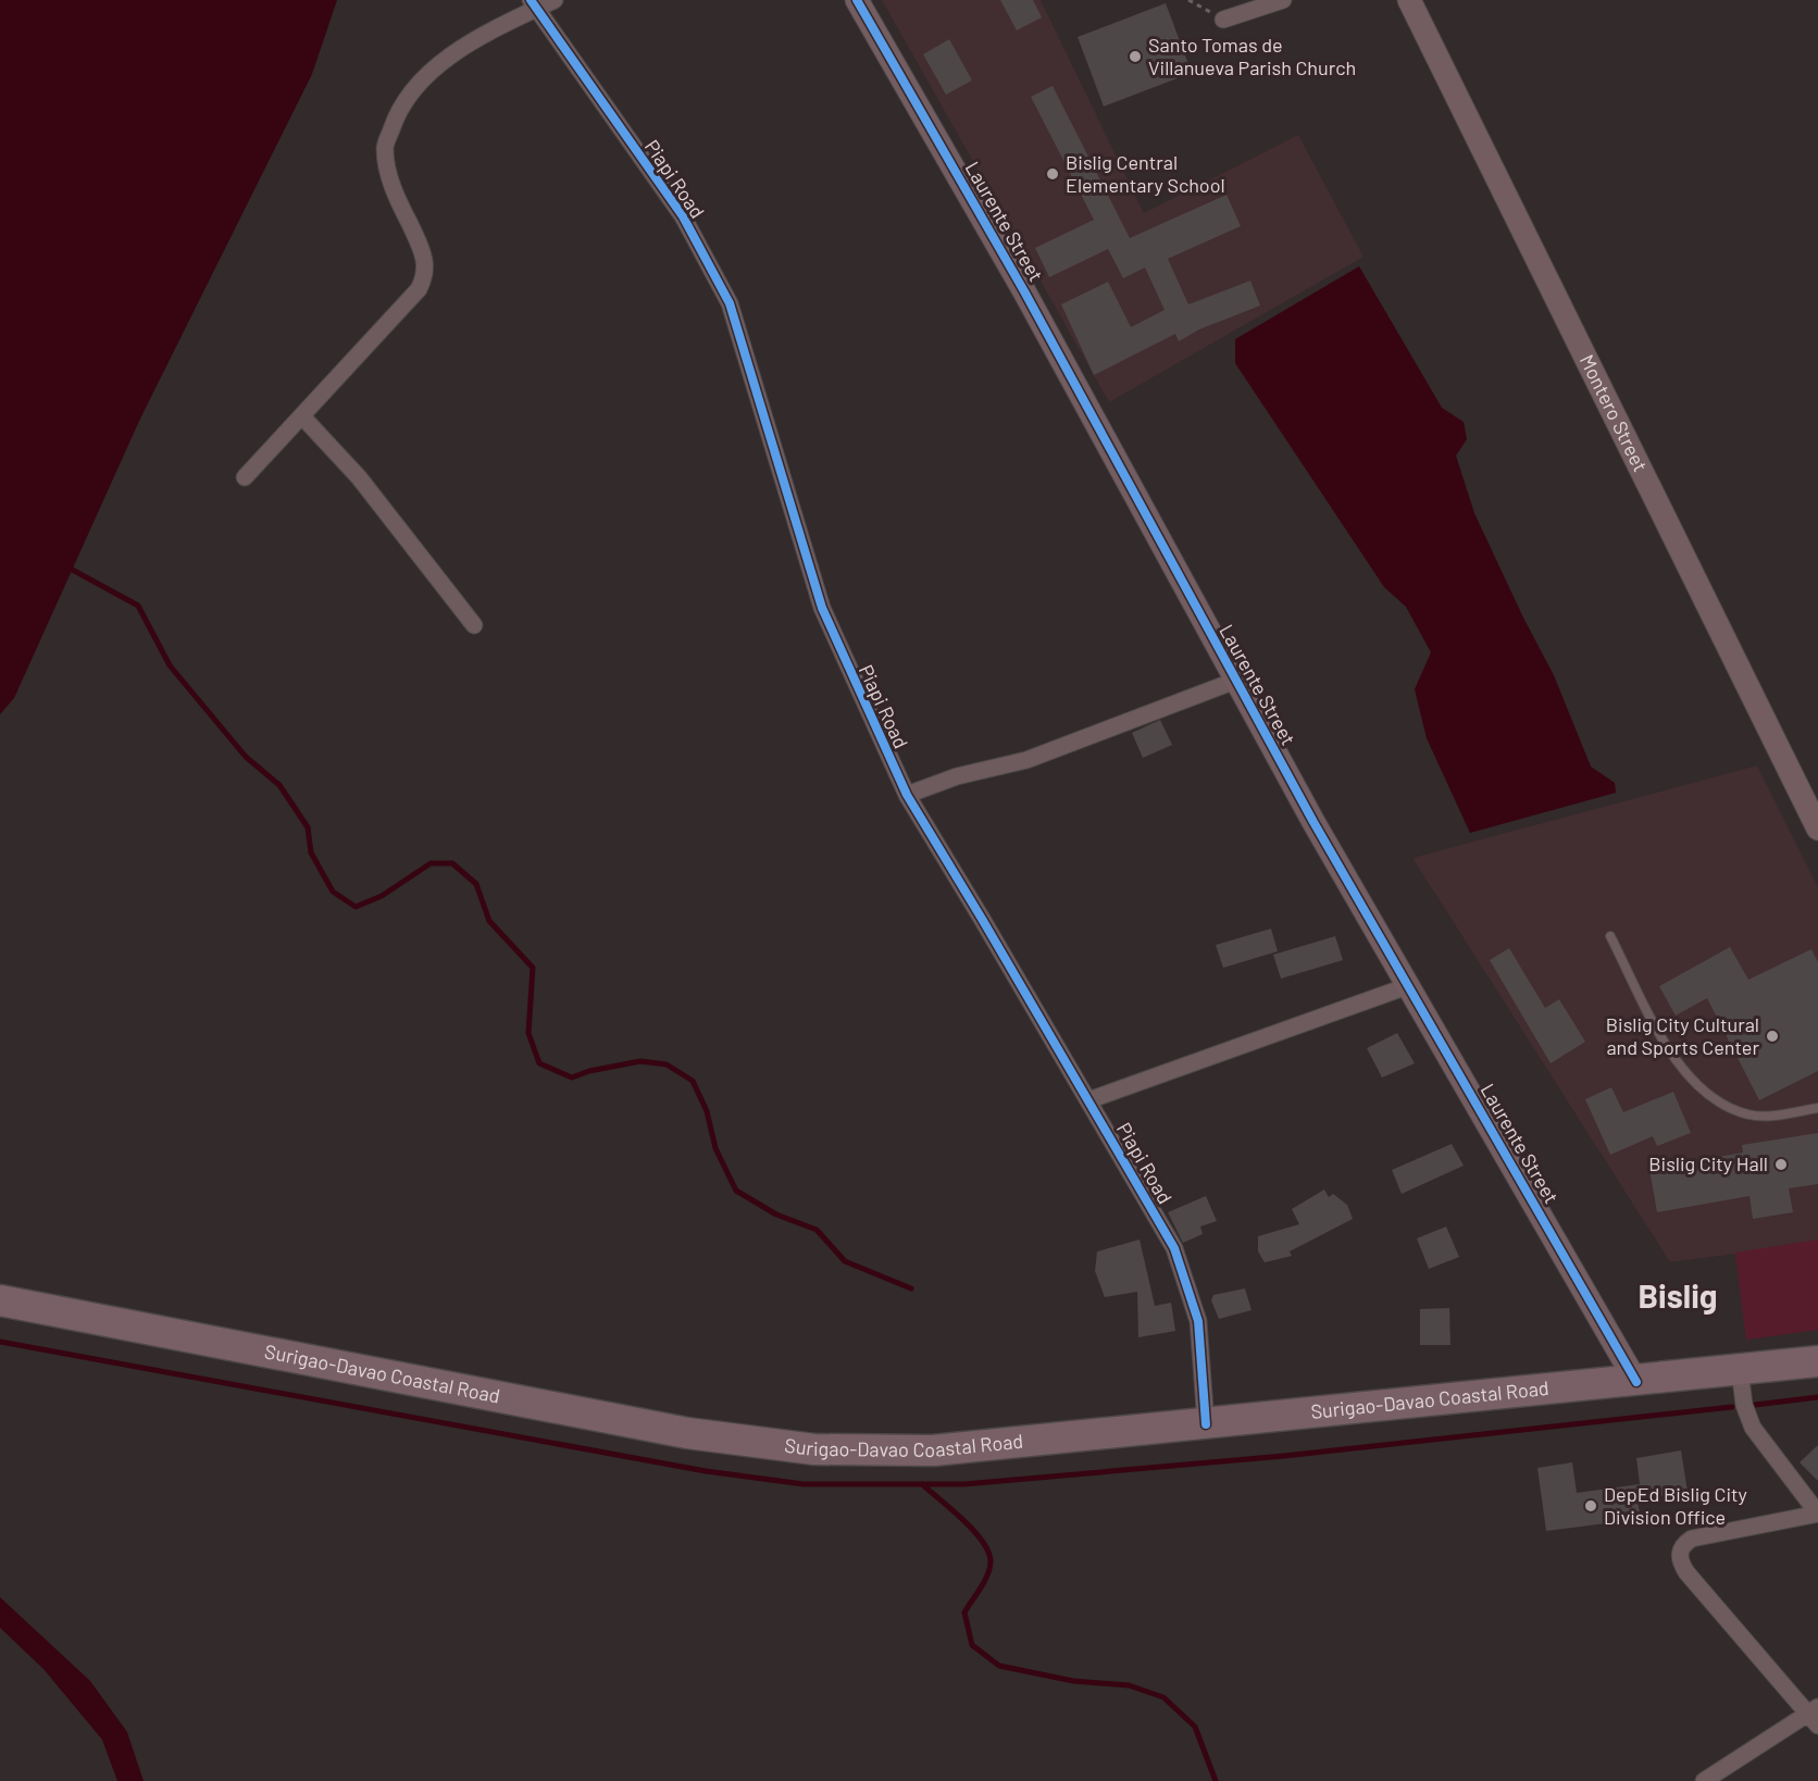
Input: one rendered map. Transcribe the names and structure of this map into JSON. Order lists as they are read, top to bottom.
{
  "streets": {
    "highway": ["Surigao-Davao Coastal Road"],
    "street": ["Piapi Road", "Laurente Street", "Montero Street"]
  },
  "crossings": [
    ["Piapi Road", "Surigao-Davao Coastal Road"],
    ["Laurente Street", "Surigao-Davao Coastal Road"]
  ],
  "districts": ["Bislig"],
  "places": [
    "Santo Tomas de Villanueva Parish Church",
    "Bislig Central Elementary School",
    "Bislig City Cultural and Sports Center",
    "Bislig City Hall",
    "DepEd Bislig City Division Office"
  ]
}
